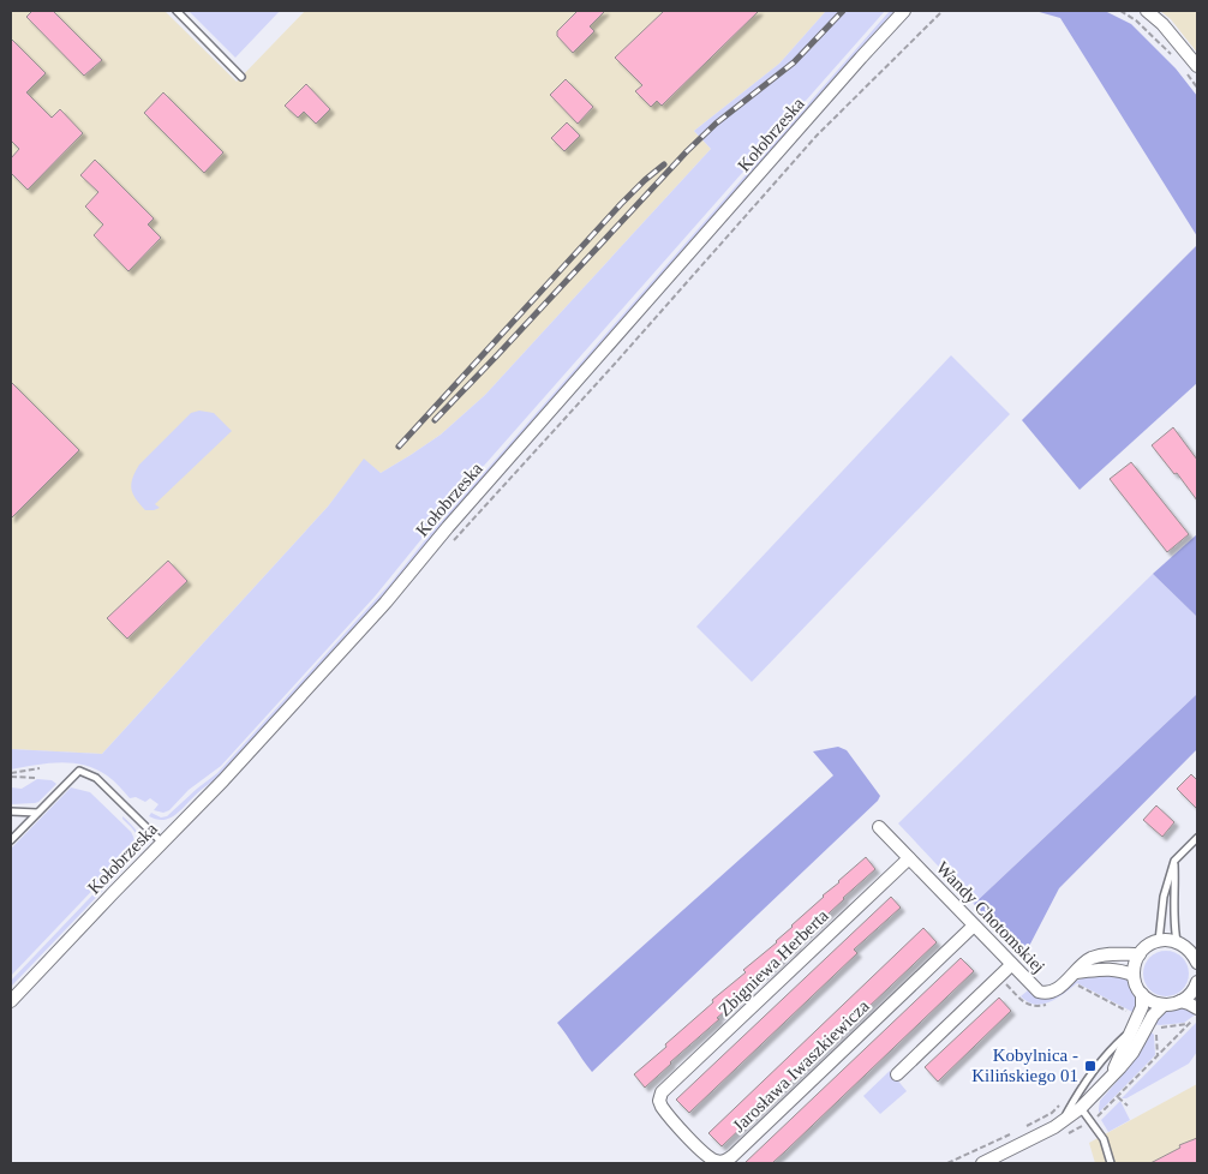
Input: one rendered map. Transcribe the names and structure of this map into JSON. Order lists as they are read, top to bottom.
{
  "streets": {
    "street": [
      "Kołobrzeska",
      "Wandy Chotomskiej",
      "Zbigniewa Herberta",
      "Jarosława Iwaszkiewicza"
    ]
  },
  "crossings": [
    ["Wandy Chotomskiej", "Zbigniewa Herberta"],
    ["Wandy Chotomskiej", "Jarosława Iwaszkiewicza"],
    ["Zbigniewa Herberta", "Jarosława Iwaszkiewicza"]
  ],
  "places": {
    "transit": ["Kobylnica - Kilińskiego 01"]
  }
}
